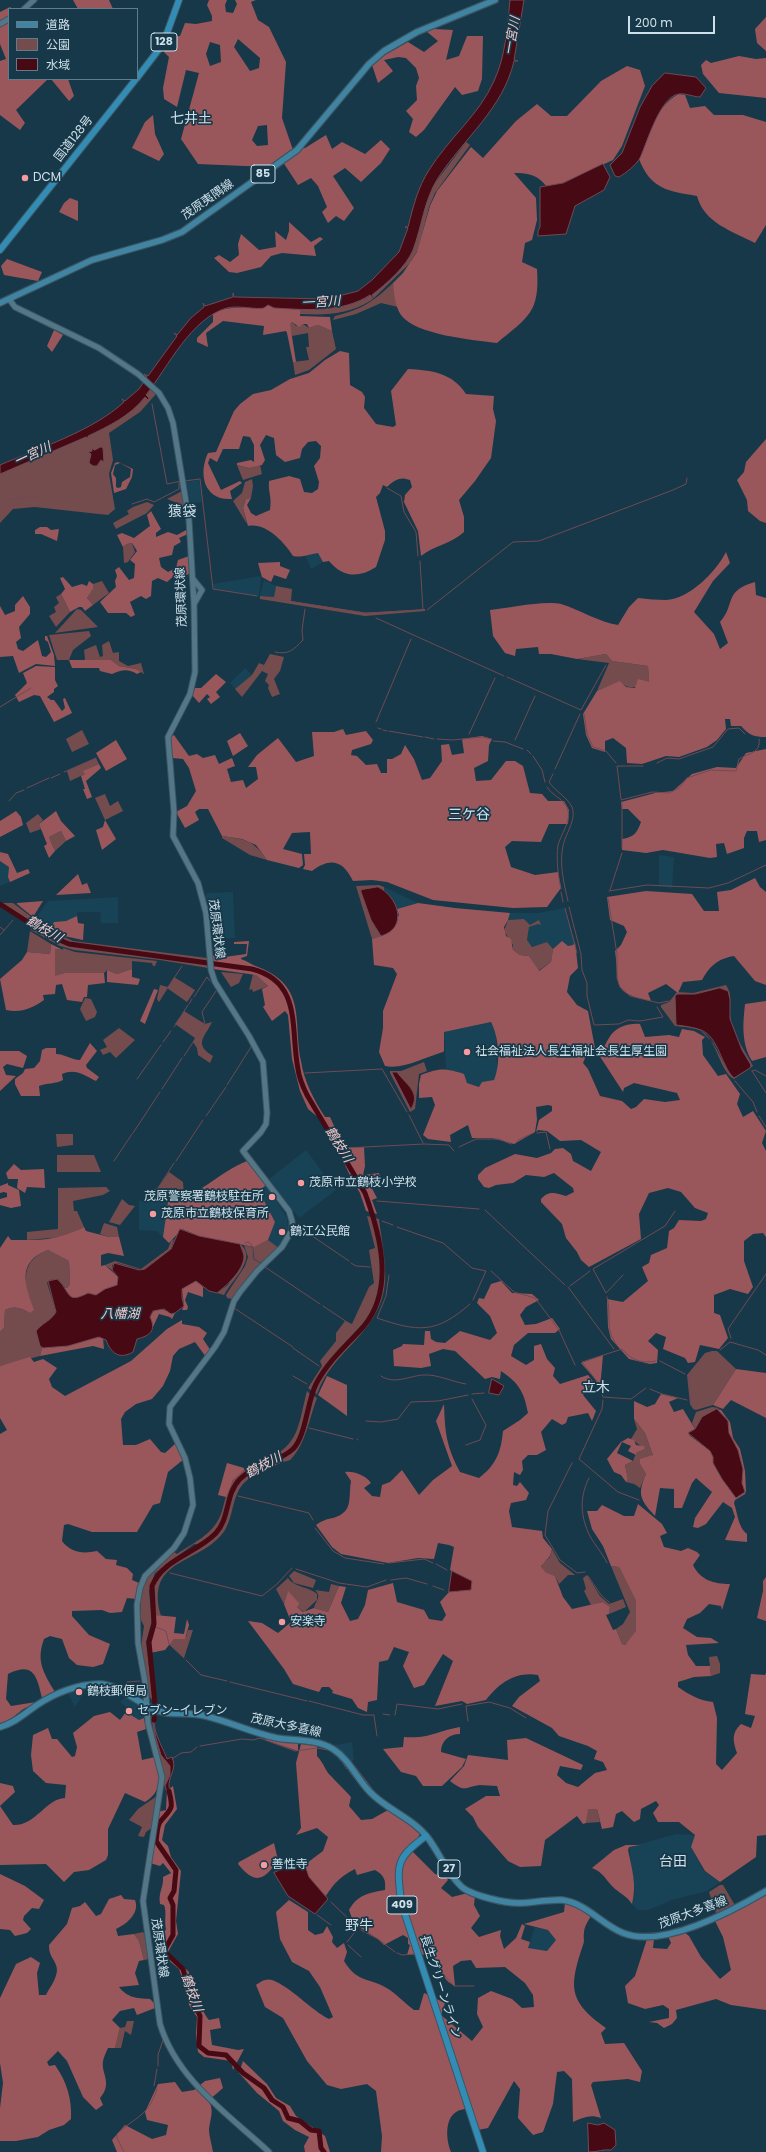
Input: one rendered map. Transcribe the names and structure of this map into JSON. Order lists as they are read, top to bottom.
{
  "streets": {
    "highway": [
      "128",
      "国道128号",
      "409",
      "長生グリーンライン"
    ],
    "main road": [
      "85",
      "茂原夷隅線",
      "茂原環状線",
      "茂原大多喜線",
      "27"
    ]
  },
  "crossings": [
    ["茂原夷隅線", "茂原環状線"],
    ["茂原環状線", "茂原大多喜線"],
    ["茂原大多喜線", "長生グリーンライン"]
  ],
  "districts": [
    "七井土",
    "猿袋",
    "三ケ谷",
    "立木",
    "台田",
    "野牛"
  ],
  "water": ["一宮川", "鶴枝川", "八幡湖"],
  "places": [
    "DCM",
    "社会福祉法人長生福祉会長生厚生園",
    "茂原市立鶴枝小学校",
    "茂原警察署鶴枝駐在所",
    "茂原市立鶴枝保育所",
    "鶴江公民館",
    "安楽寺",
    "鶴枝郵便局",
    "セブン-イレブン",
    "善性寺"
  ],
  "legend": ["道路", "公園", "水域"],
  "scale_bar": "200 m"
}
